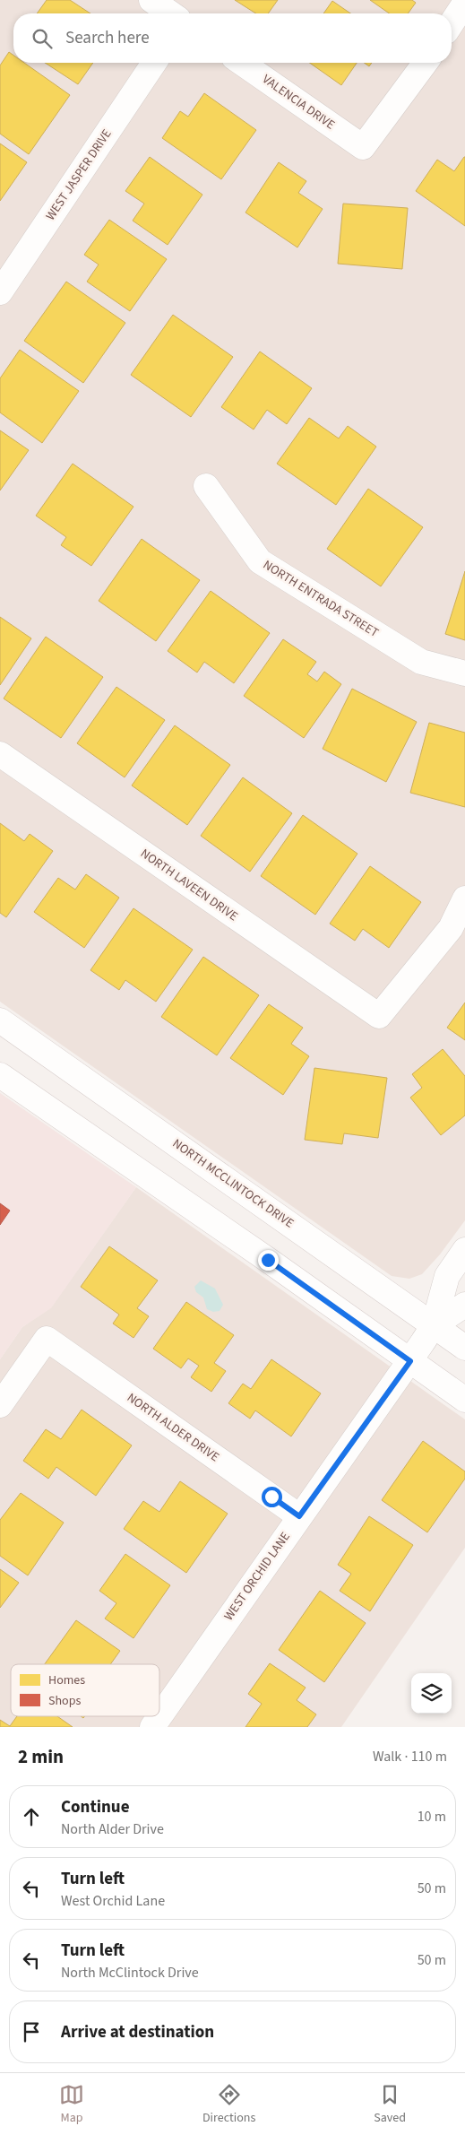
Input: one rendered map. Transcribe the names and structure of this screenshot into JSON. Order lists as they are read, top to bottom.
{
  "streets": {
    "street": [
      "VALENCIA DRIVE",
      "WEST JASPER DRIVE",
      "NORTH ENTRADA STREET",
      "NORTH LAVEEN DRIVE",
      "NORTH MCCLINTOCK DRIVE",
      "NORTH ALDER DRIVE",
      "WEST ORCHID LANE"
    ]
  },
  "crossings": [
    ["NORTH MCCLINTOCK DRIVE", "WEST ORCHID LANE"],
    ["NORTH ALDER DRIVE", "WEST ORCHID LANE"]
  ],
  "legend": ["Homes", "Shops"],
  "page": {
    "search": "Search here",
    "heading": ["2 min", "Walk · 110 m"],
    "list": [
      ["Continue", "North Alder Drive", "10 m"],
      ["Turn left", "West Orchid Lane", "50 m"],
      ["Turn left", "North McClintock Drive", "50 m"],
      "Arrive at destination"
    ],
    "nav": ["Map", "Directions", "Saved"]
  }
}
